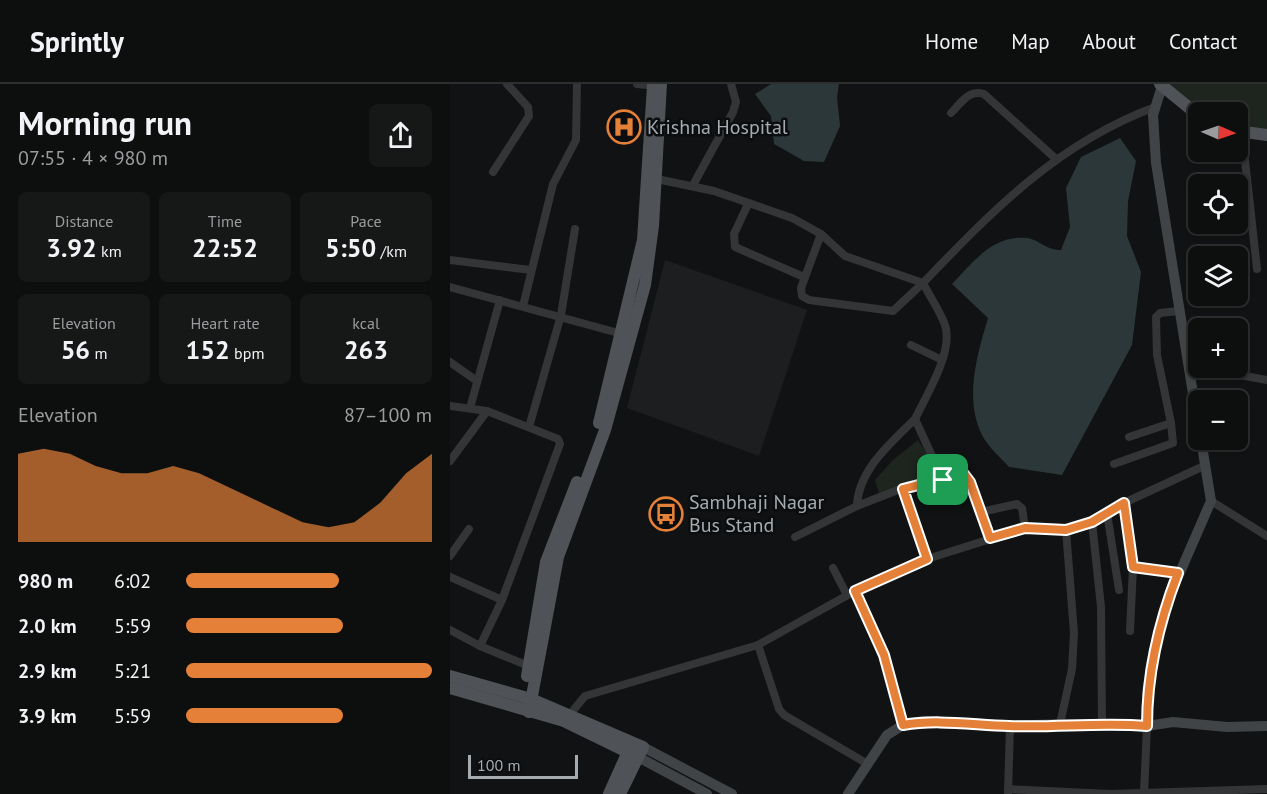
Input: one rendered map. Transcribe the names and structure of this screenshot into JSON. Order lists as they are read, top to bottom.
{
  "places": {
    "hospital": ["Krishna Hospital"],
    "bus stop": ["Sambhaji Nagar Bus Stand"]
  },
  "scale_bar": "100 m",
  "north": "right",
  "page": {
    "header": "Sprintly",
    "nav": [
      "Home",
      "Map",
      "About",
      "Contact"
    ],
    "heading": ["Morning run", "07:55 · 4 × 980 m"],
    "map_buttons": ["+", "−"],
    "stats": [
      ["Distance", "3.92 km"],
      ["Time", "22:52"],
      ["Pace", "5:50 /km"],
      ["Elevation", "56 m"],
      ["Heart rate", "152 bpm"],
      ["kcal", "263"]
    ],
    "chart": ["Elevation", "87–100 m"],
    "list": [
      {
        "name": "980 m",
        "note": "6:02"
      },
      {
        "name": "2.0 km",
        "note": "5:59"
      },
      {
        "name": "2.9 km",
        "note": "5:21"
      },
      {
        "name": "3.9 km",
        "note": "5:59"
      }
    ],
    "scale": "100 m"
  }
}
